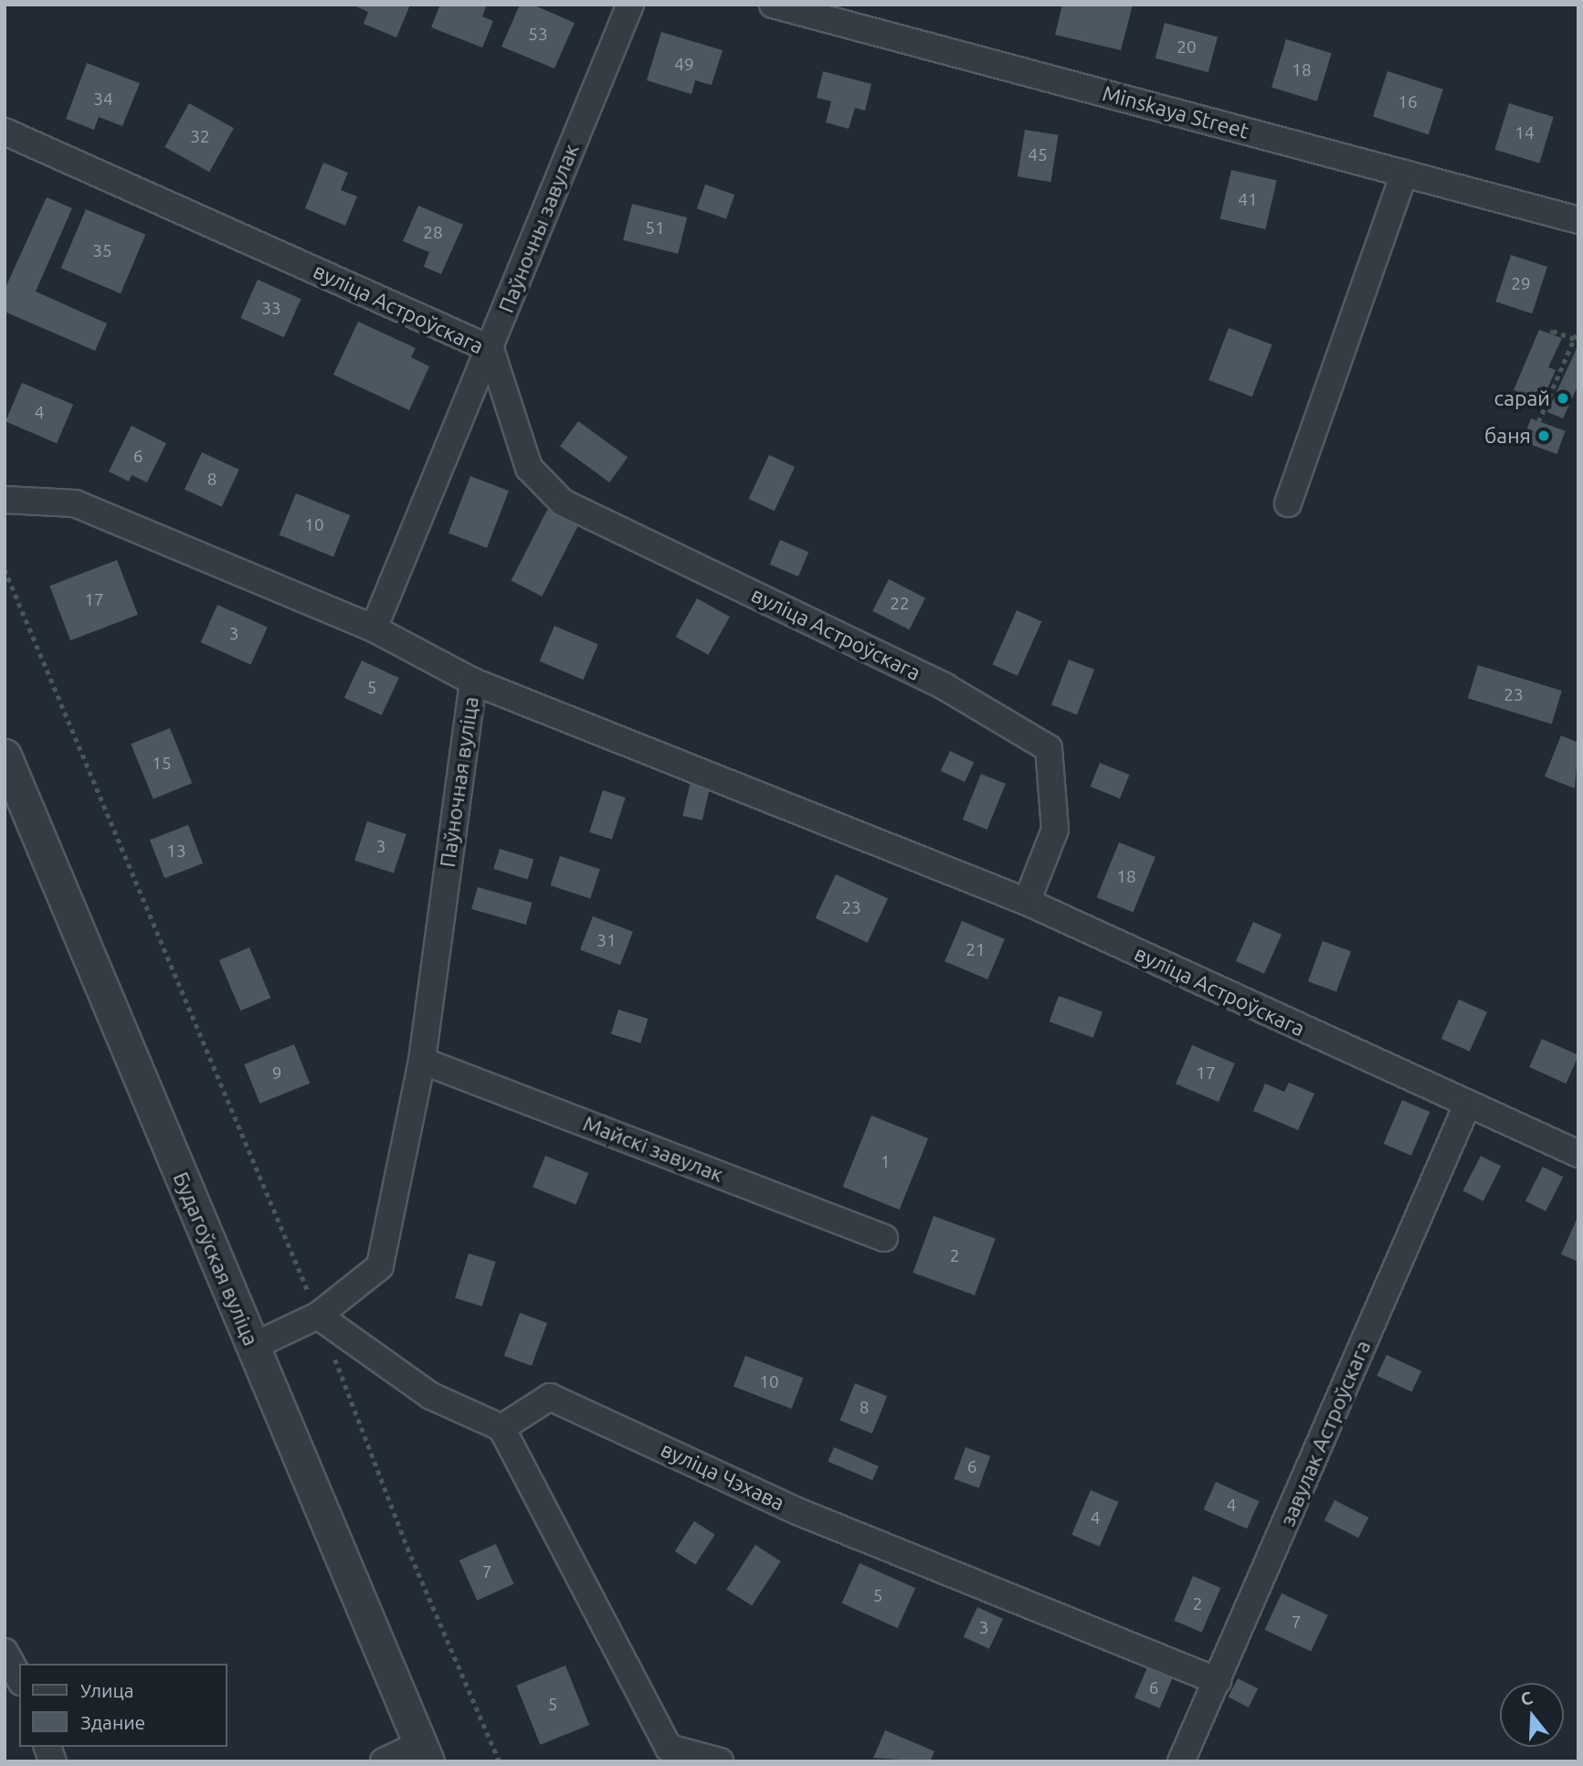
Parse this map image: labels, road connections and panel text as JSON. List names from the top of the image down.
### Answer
{
  "streets": {
    "street": [
      "Minskaya Street",
      "Паўночны завулак",
      "вуліца Астроўскага",
      "Паўночная вуліца",
      "Майскі завулак",
      "Будагоўская вуліца",
      "завулак Астроўскага",
      "вуліца Чэхава"
    ]
  },
  "crossings": [
    ["Паўночны завулак", "вуліца Астроўскага"],
    ["Паўночны завулак", "Паўночная вуліца"],
    ["вуліца Астроўскага", "завулак Астроўскага"],
    ["Паўночная вуліца", "Майскі завулак"],
    ["завулак Астроўскага", "вуліца Чэхава"]
  ],
  "places": ["сарай", "баня"],
  "house_numbers": [
    "53",
    "20",
    "49",
    "18",
    "34",
    "16",
    "14",
    "32",
    "45",
    "41",
    "51",
    "28",
    "35",
    "29",
    "33",
    "4",
    "6",
    "8",
    "10",
    "17",
    "22",
    "3",
    "5",
    "23",
    "15",
    "3",
    "13",
    "18",
    "23",
    "31",
    "21",
    "9",
    "17",
    "1",
    "2",
    "10",
    "8",
    "6",
    "4",
    "4",
    "7",
    "5",
    "2",
    "7",
    "3",
    "6",
    "5"
  ],
  "legend": ["Улица", "Здание"],
  "north": "top"
}
